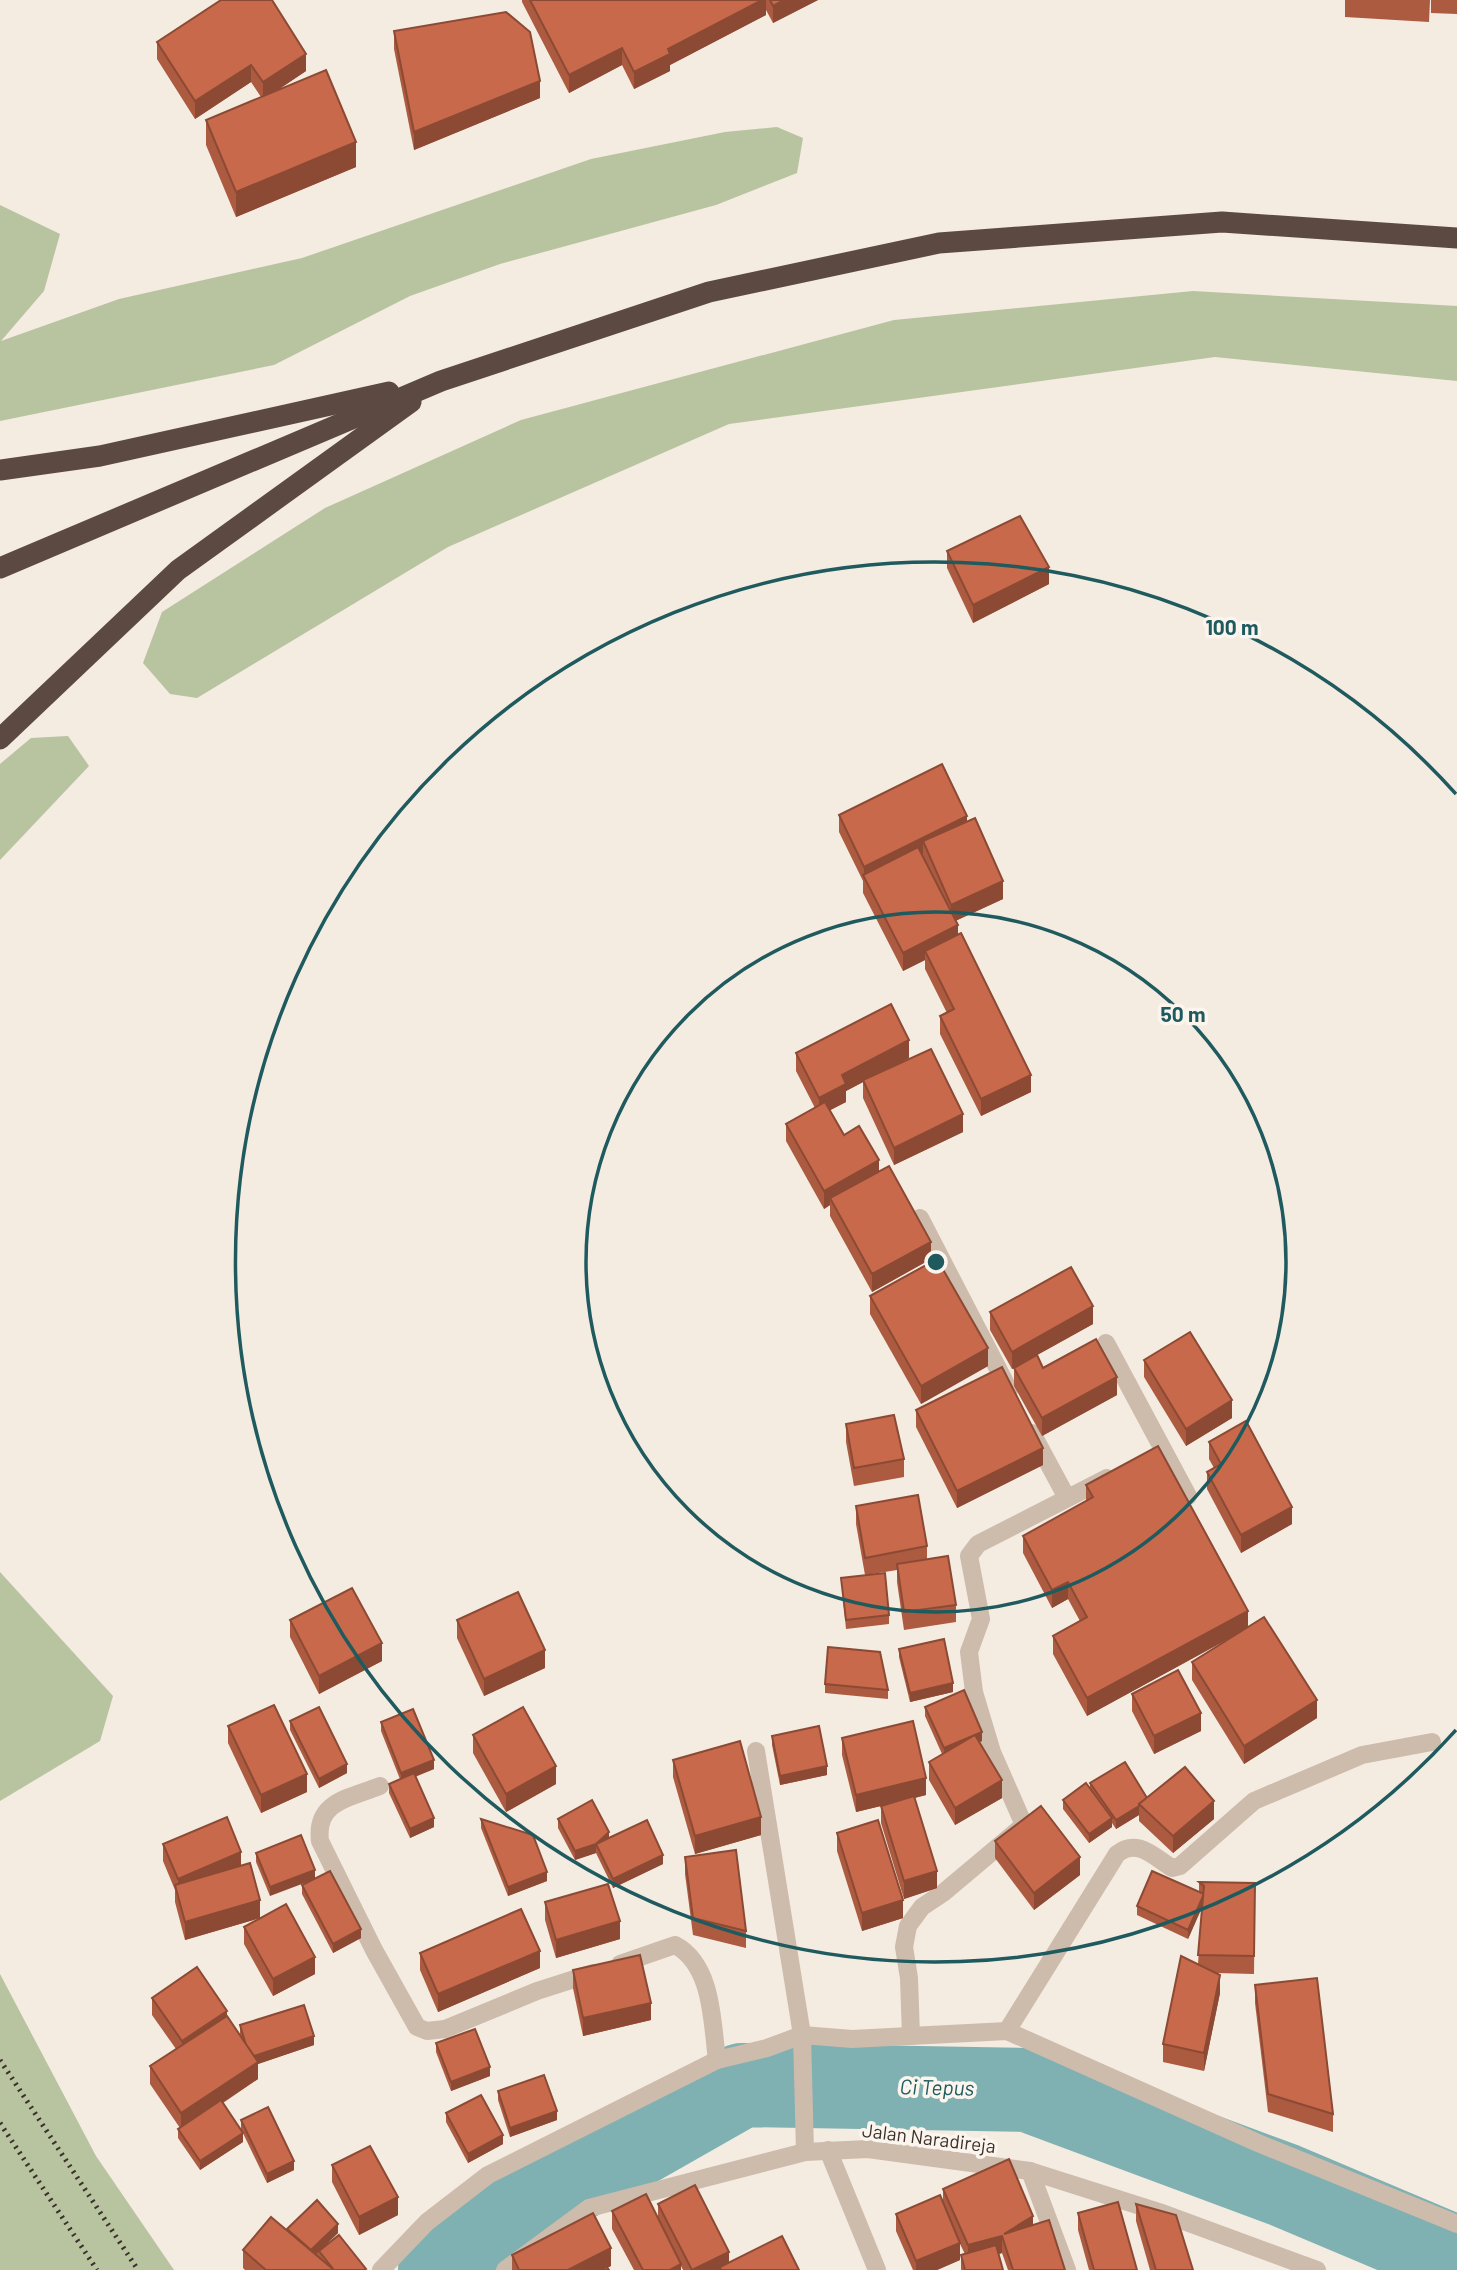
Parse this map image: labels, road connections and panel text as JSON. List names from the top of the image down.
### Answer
{
  "streets": {
    "street": ["Jalan Naradireja"]
  },
  "water": ["Ci Tepus"],
  "rings": ["100 m", "50 m"]
}
